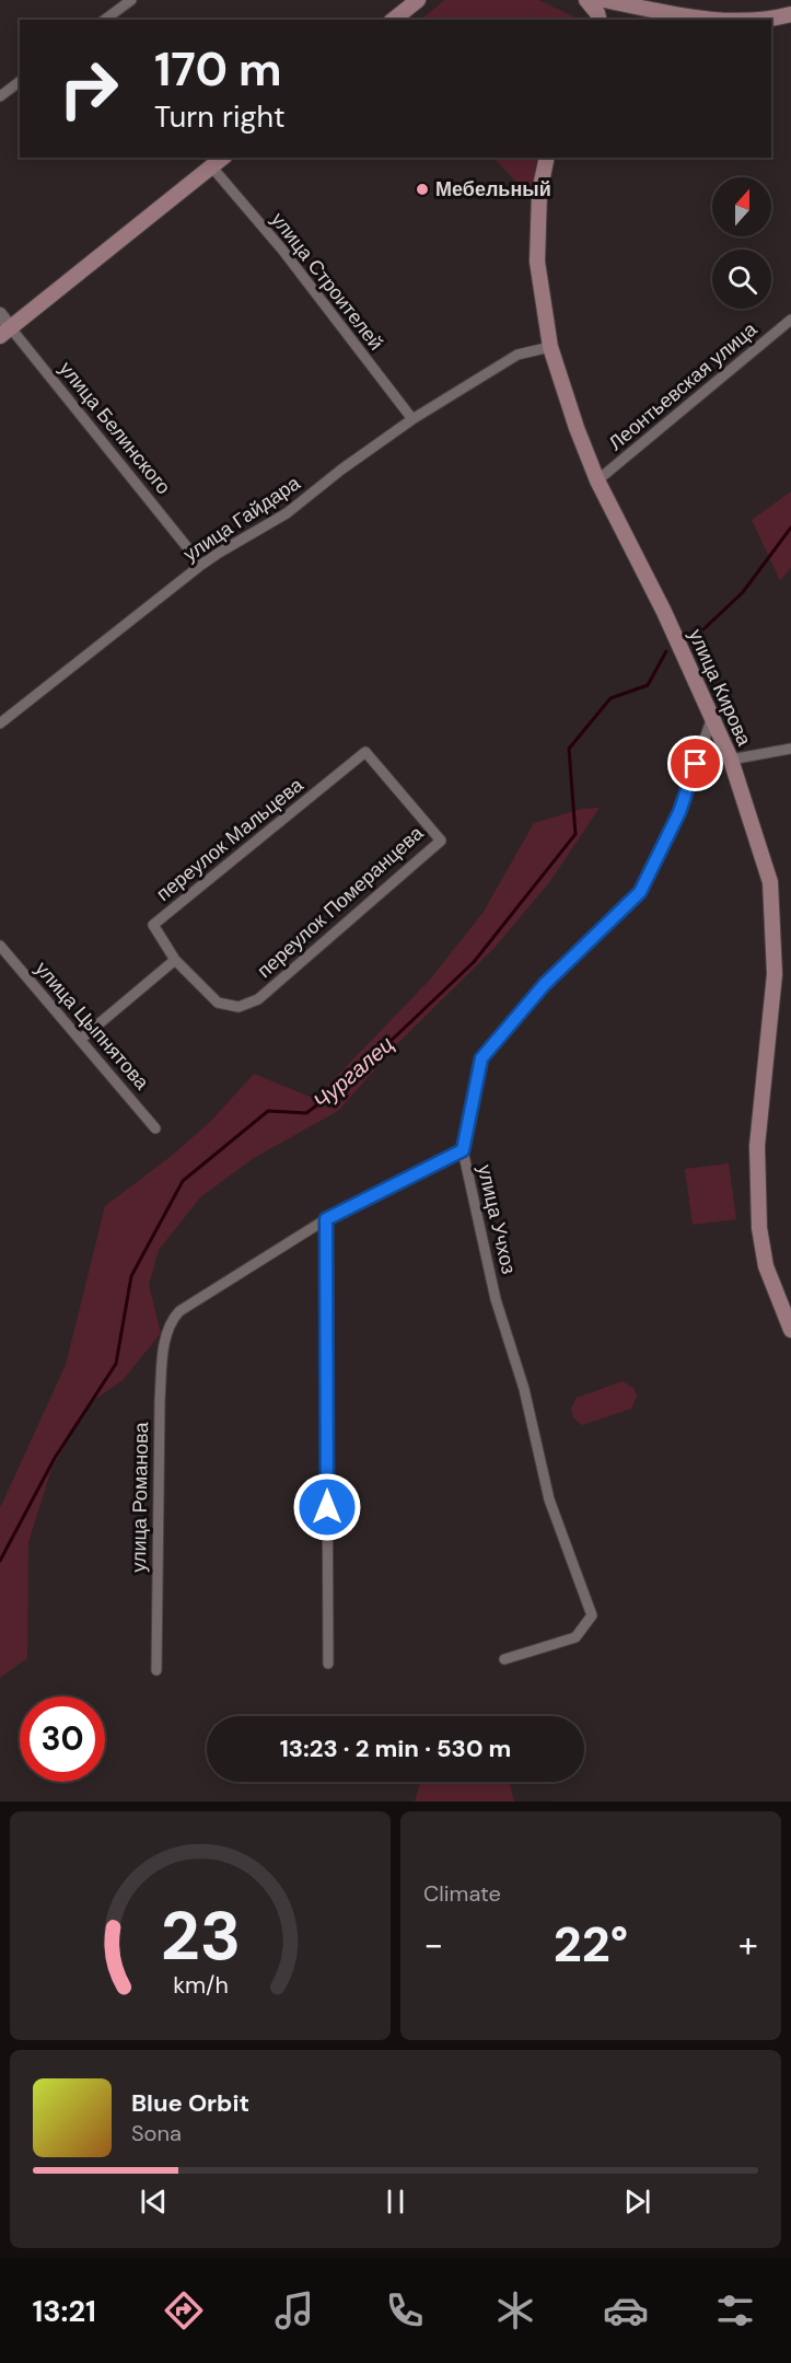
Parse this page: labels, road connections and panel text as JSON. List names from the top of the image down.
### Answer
{
  "streets": {
    "main road": ["улица Кирова"],
    "street": [
      "улица Строителей",
      "Леонтьевская улица",
      "улица Белинского",
      "улица Гайдара",
      "переулок Мальцева",
      "переулок Померанцева",
      "улица Цыпнятова",
      "улица Учхоз",
      "улица Романова"
    ]
  },
  "crossings": [
    ["улица Строителей", "улица Гайдара"],
    ["Леонтьевская улица", "улица Кирова"],
    ["улица Белинского", "улица Гайдара"],
    ["улица Гайдара", "улица Кирова"],
    ["улица Кирова", "улица Учхоз"],
    ["переулок Мальцева", "переулок Померанцева"]
  ],
  "water": ["Чургалец"],
  "places": ["Мебельный"],
  "north": "top",
  "page": {
    "turn": ["170 m", "Turn right"],
    "limit": "30",
    "trip": "13:23 · 2 min · 530 m",
    "tile": "Climate",
    "heat": ["−", "22°", "+"],
    "song": ["Blue Orbit", "Sona"],
    "tabs": "13:21",
    "gauge": ["23", "km/h"]
  }
}
